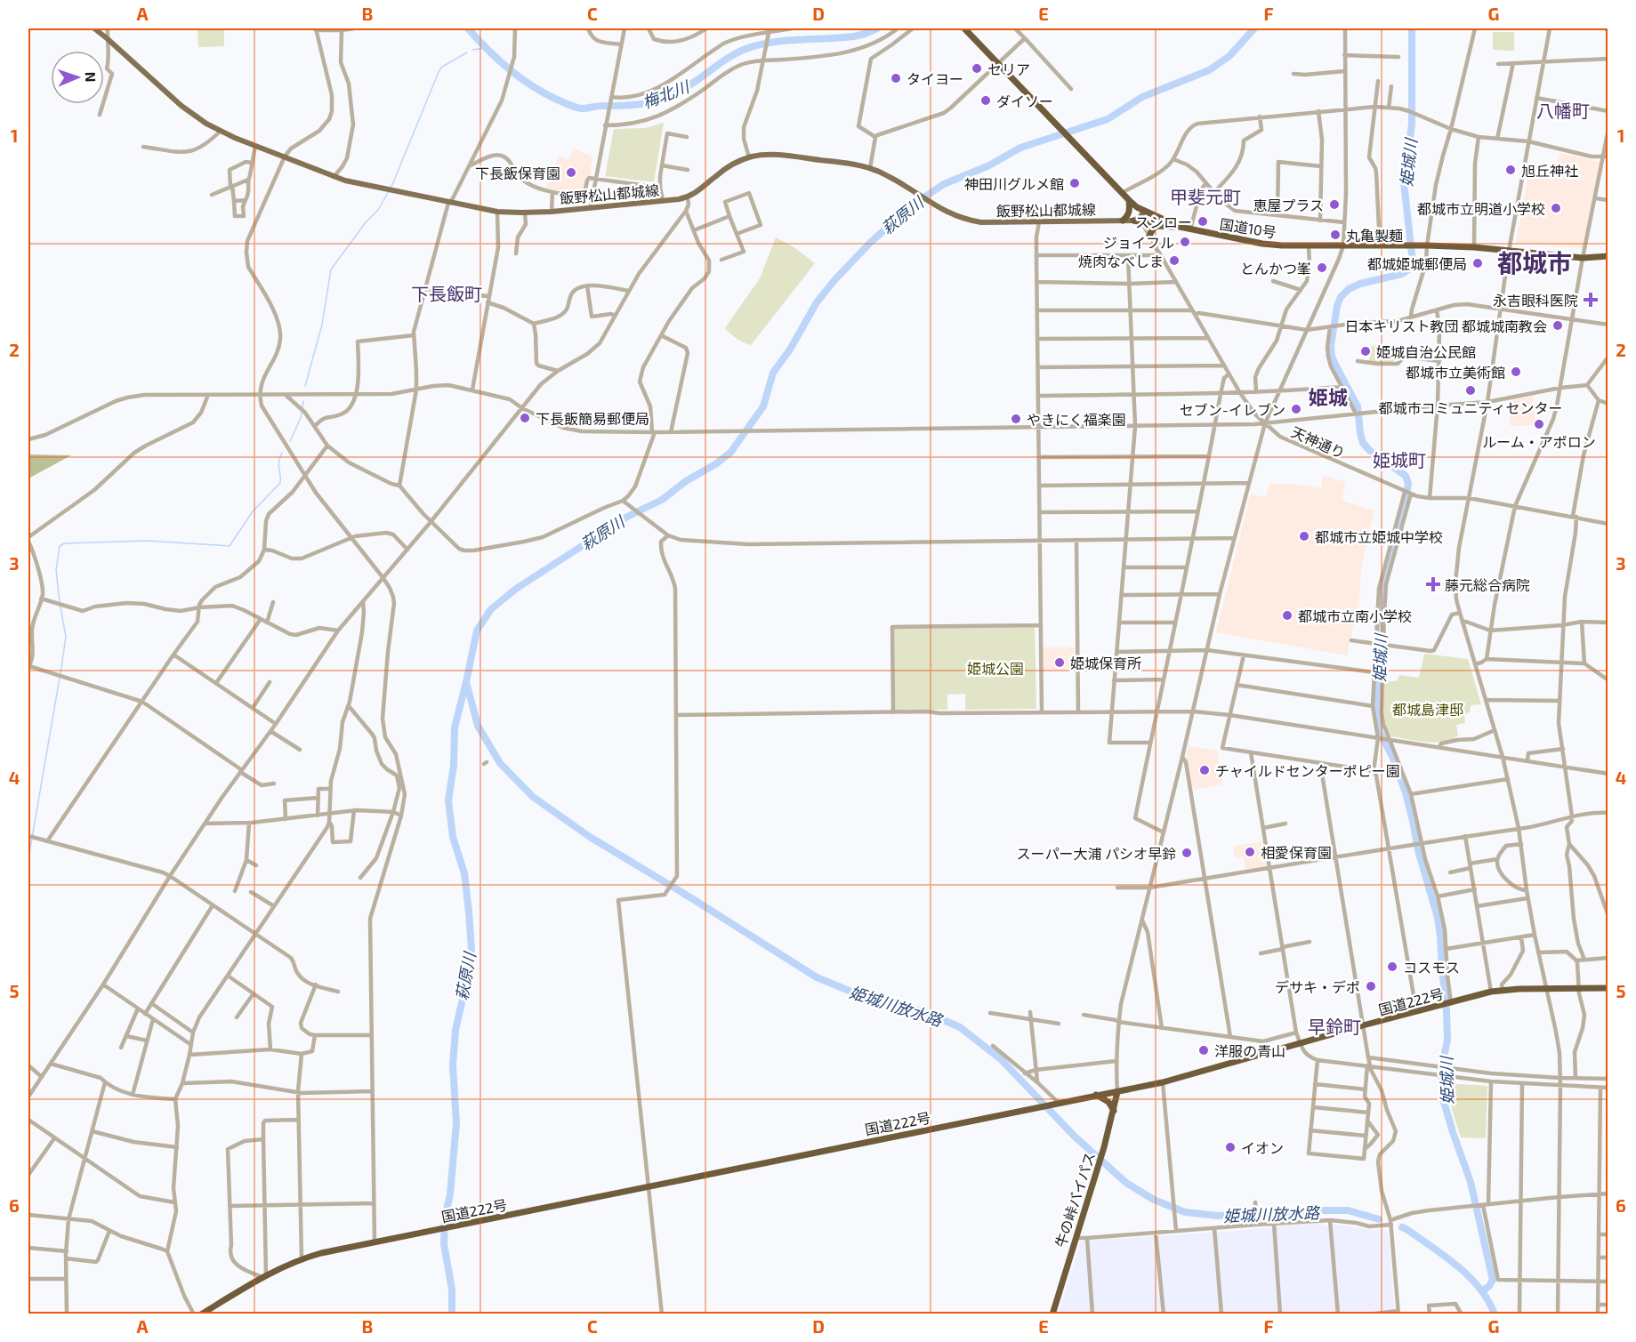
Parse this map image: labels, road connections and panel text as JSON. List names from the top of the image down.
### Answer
{
  "streets": {
    "highway": ["国道10号", "国道222号", "牛の峠バイパス"],
    "main road": ["飯野松山都城線"],
    "street": ["天神通り"]
  },
  "crossings": [
    ["国道222号", "牛の峠バイパス"]
  ],
  "districts": [
    "八幡町",
    "甲斐元町",
    "都城市",
    "下長飯町",
    "姫城",
    "姫城町",
    "早鈴町"
  ],
  "water": [
    "梅北川",
    "姫城川",
    "萩原川",
    "姫城川放水路"
  ],
  "parks": ["姫城公園", "都城島津邸"],
  "places": {
    "other": [
      "セリア",
      "タイヨー",
      "ダイソー",
      "旭丘神社",
      "下長飯保育園",
      "神田川グルメ館",
      "恵屋プラス",
      "都城市立明道小学校",
      "スシロー",
      "丸亀製麺",
      "ジョイフル",
      "焼肉なべしま",
      "都城姫城郵便局",
      "とんかつ峯",
      "日本キリスト教団 都城城南教会",
      "姫城自治公民館",
      "都城市立美術館",
      "都城市コミュニティセンター",
      "セブン-イレブン",
      "下長飯簡易郵便局",
      "やきにく福楽園",
      "ルーム・アポロン",
      "都城市立姫城中学校",
      "都城市立南小学校",
      "姫城保育所",
      "チャイルドセンターポピー園",
      "相愛保育園",
      "スーパー大浦 パシオ早鈴",
      "コスモス",
      "デサキ・デポ",
      "洋服の青山",
      "イオン"
    ],
    "health": ["永吉眼科医院", "藤元総合病院"]
  },
  "north": "right",
  "grid": {
    "columns": [
      "A",
      "B",
      "C",
      "D",
      "E",
      "F",
      "G"
    ],
    "rows": [
      "1",
      "2",
      "3",
      "4",
      "5",
      "6"
    ]
  }
}
